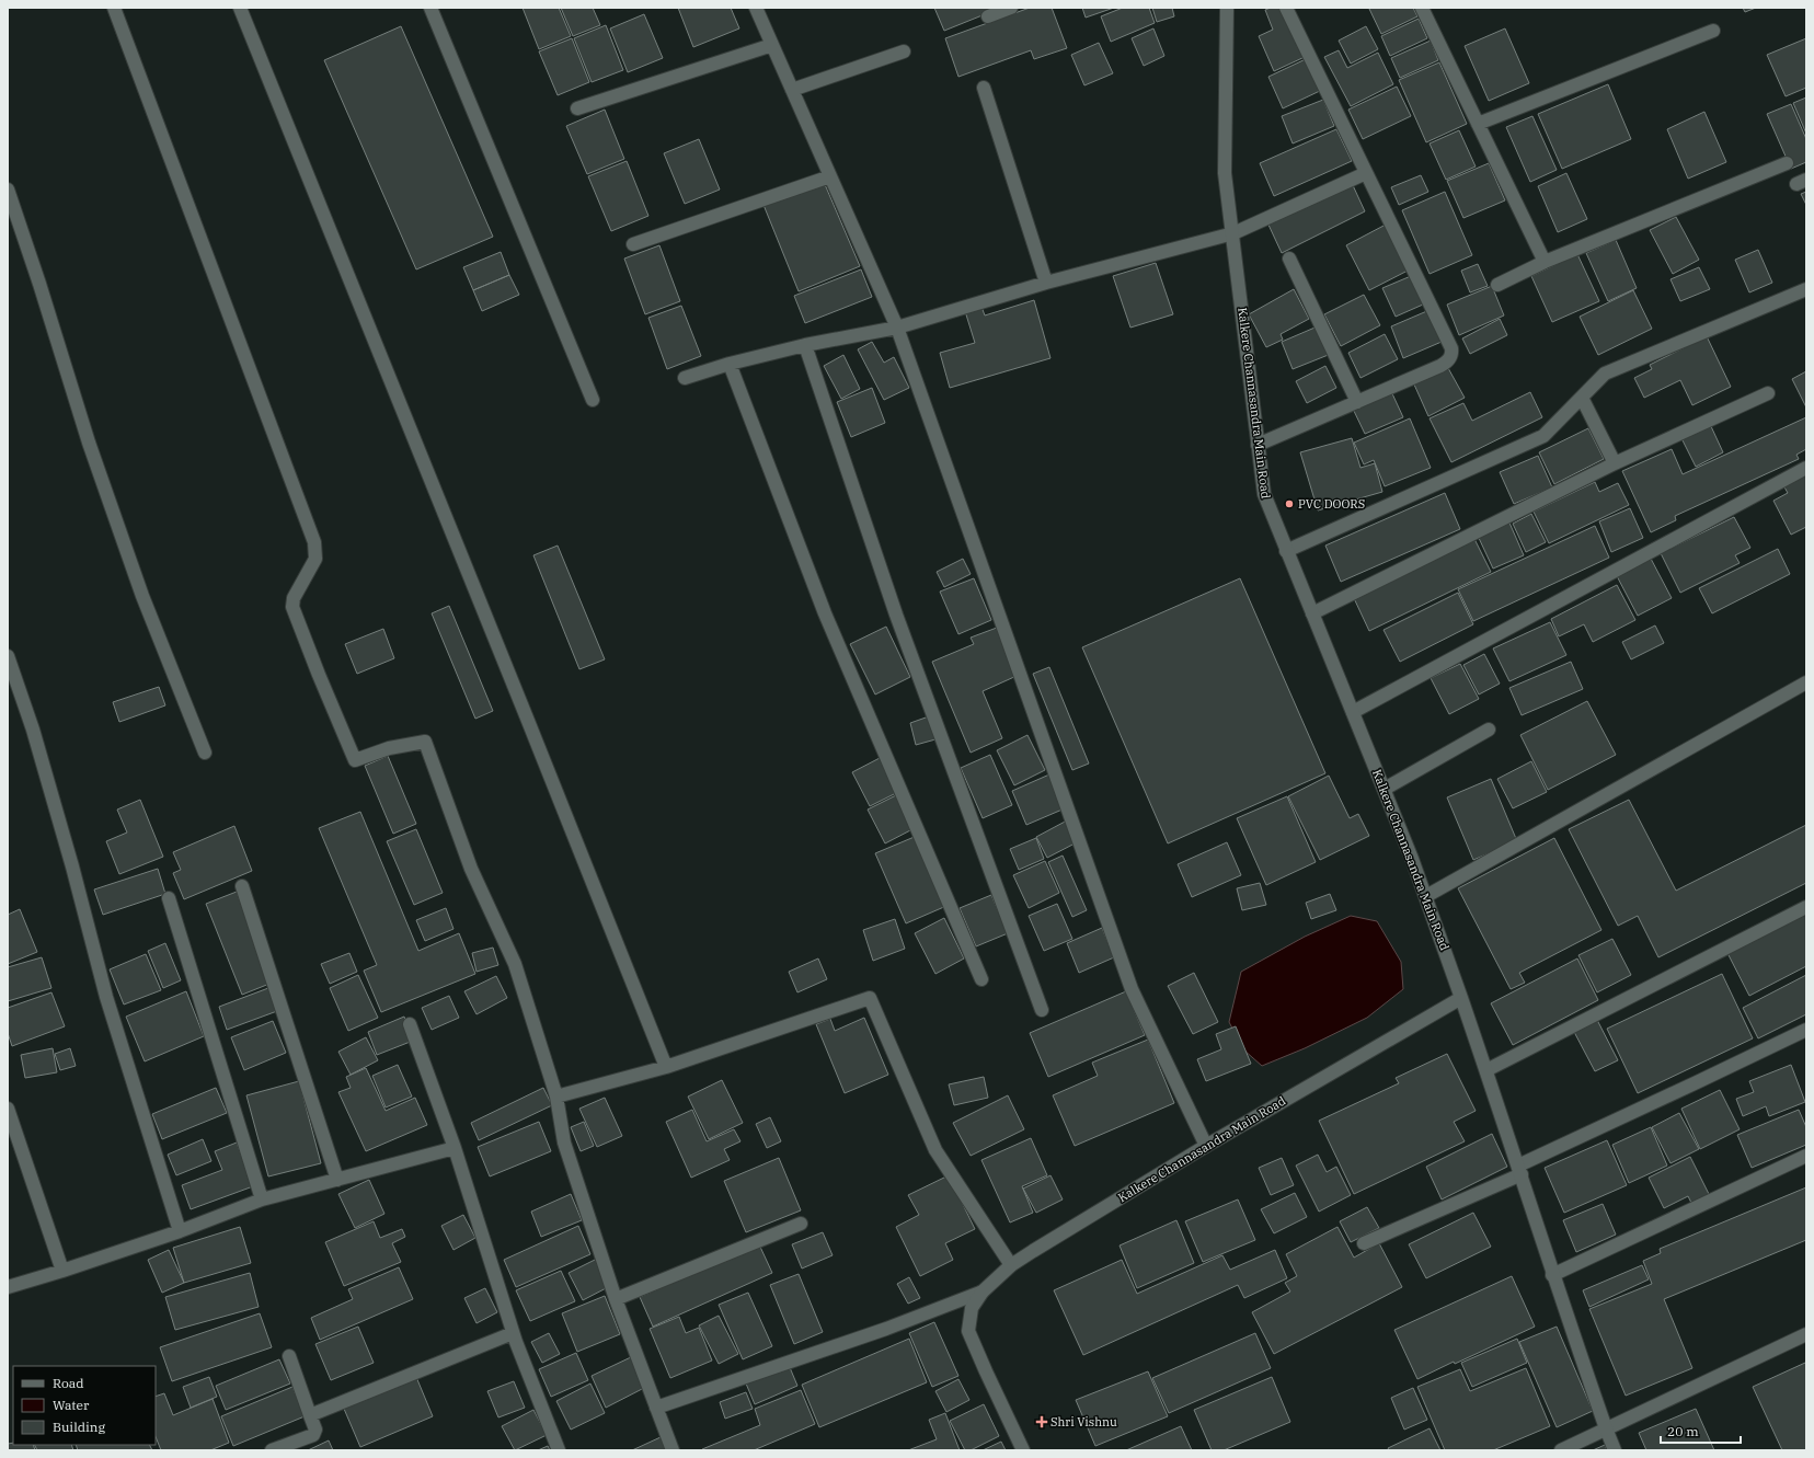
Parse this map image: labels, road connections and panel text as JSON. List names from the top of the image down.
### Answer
{
  "streets": {
    "street": ["Kalkere Channasandra Main Road"]
  },
  "places": {
    "other": ["PVC DOORS"],
    "health": ["Shri Vishnu"]
  },
  "legend": ["Road", "Water", "Building"],
  "scale_bar": "20 m"
}
